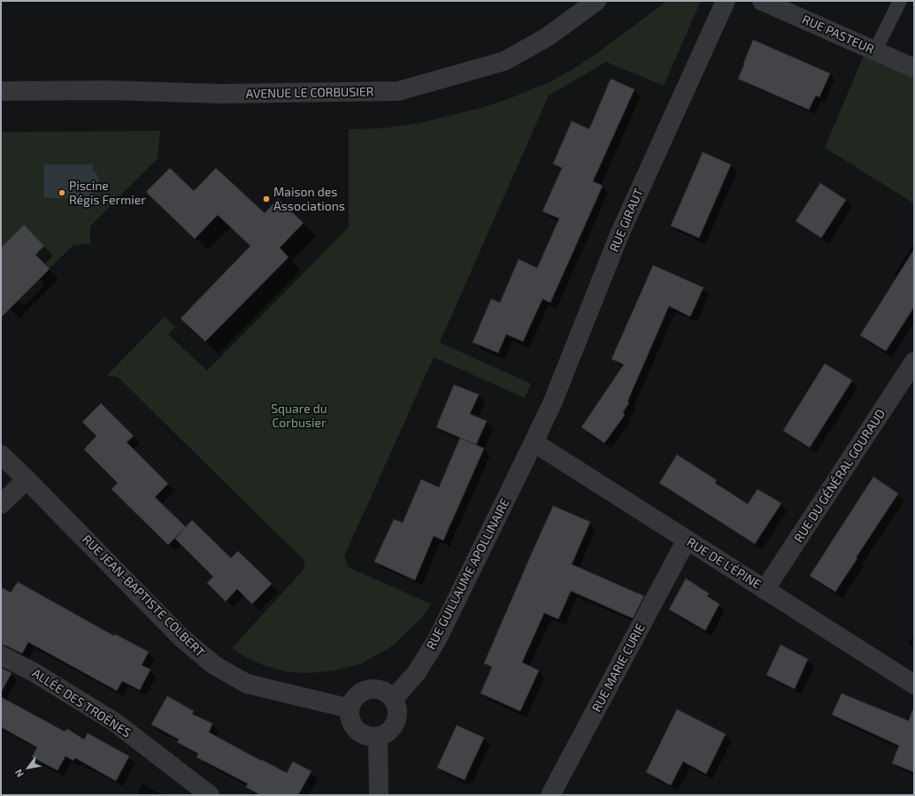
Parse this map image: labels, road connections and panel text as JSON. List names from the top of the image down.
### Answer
{
  "streets": {
    "street": [
      "RUE PASTEUR",
      "AVENUE LE CORBUSIER",
      "RUE GIRAUT",
      "RUE DU GÉNÉRAL GOURAUD",
      "RUE DE L'ÉPINE",
      "RUE GUILLAUME APOLLINAIRE",
      "RUE JEAN-BAPTISTE COLBERT",
      "RUE MARIE CURIE",
      "ALLÉE DES TROËNES"
    ]
  },
  "crossings": [
    ["RUE GIRAUT", "RUE DE L'ÉPINE"],
    ["RUE GIRAUT", "RUE GUILLAUME APOLLINAIRE"],
    ["RUE DU GÉNÉRAL GOURAUD", "RUE DE L'ÉPINE"],
    ["RUE DE L'ÉPINE", "RUE GUILLAUME APOLLINAIRE"],
    ["RUE DE L'ÉPINE", "RUE MARIE CURIE"],
    ["RUE GUILLAUME APOLLINAIRE", "RUE JEAN-BAPTISTE COLBERT"]
  ],
  "parks": ["Square du Corbusier"],
  "places": ["Piscine Régis Fermier", "Maison des Associations"],
  "north": "bottom left"
}
